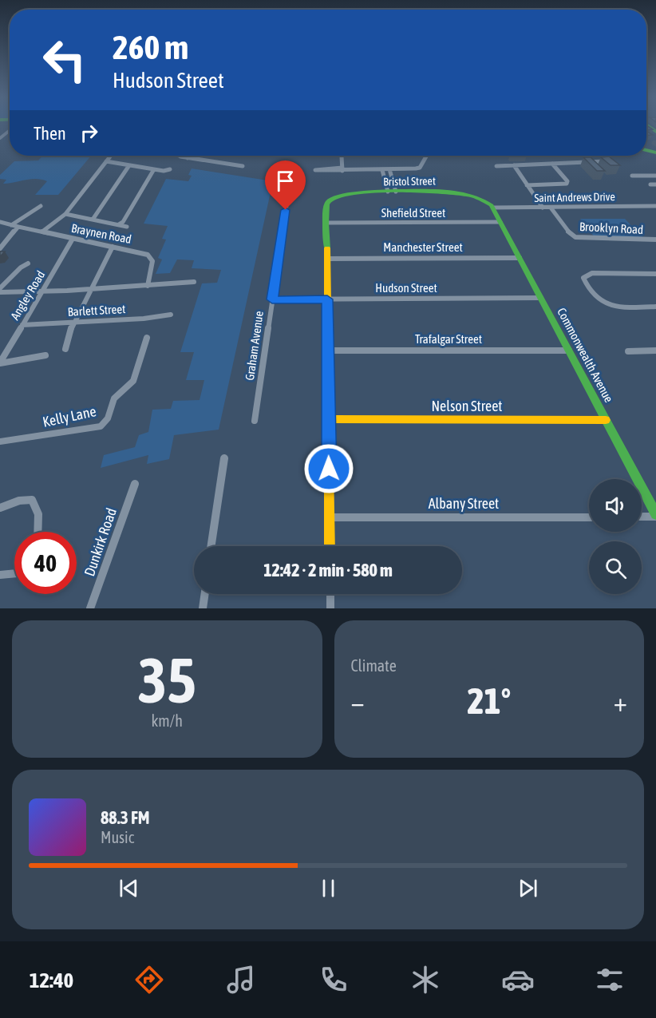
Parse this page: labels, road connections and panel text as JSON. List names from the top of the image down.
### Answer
{
  "streets": {
    "street": [
      "Bristol Street",
      "Saint Andrews Drive",
      "Shefield Street",
      "Brooklyn Road",
      "Braynen Road",
      "Manchester Street",
      "Hudson Street",
      "Angley Road",
      "Barlett Street",
      "Trafalgar Street",
      "Graham Avenue",
      "Commonwealth Avenue",
      "Nelson Street",
      "Kelly Lane",
      "Albany Street",
      "Dunkirk Road"
    ]
  },
  "crossings": [
    ["Bristol Street", "Saint Andrews Drive"],
    ["Bristol Street", "Shefield Street"],
    ["Bristol Street", "Commonwealth Avenue"],
    ["Saint Andrews Drive", "Brooklyn Road"],
    ["Saint Andrews Drive", "Commonwealth Avenue"],
    ["Shefield Street", "Commonwealth Avenue"],
    ["Braynen Road", "Angley Road"],
    ["Manchester Street", "Commonwealth Avenue"],
    ["Hudson Street", "Graham Avenue"],
    ["Hudson Street", "Commonwealth Avenue"],
    ["Angley Road", "Barlett Street"],
    ["Trafalgar Street", "Commonwealth Avenue"],
    ["Commonwealth Avenue", "Nelson Street"]
  ],
  "page": {
    "turn": ["260 m", "Hudson Street"],
    "then": "Then",
    "limit": "40",
    "trip": "12:42 · 2 min · 580 m",
    "tile": [
      ["35", "km/h"],
      "Climate"
    ],
    "heat": ["−", "21°", "+"],
    "song": ["88.3 FM", "Music"],
    "tabs": "12:40"
  }
}
